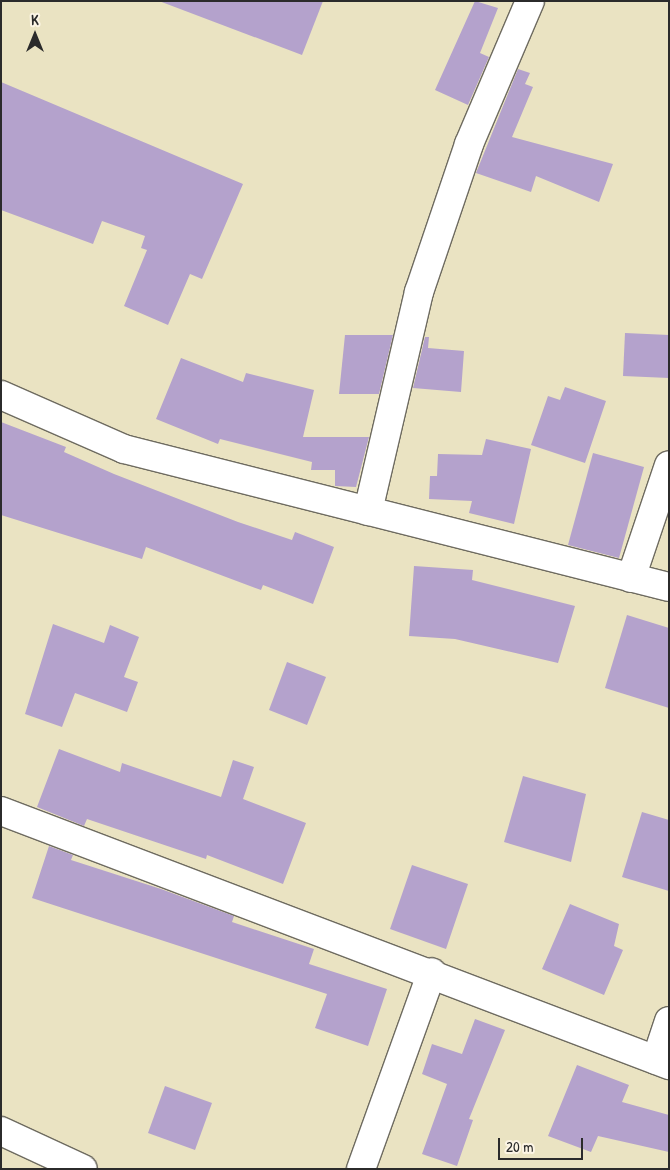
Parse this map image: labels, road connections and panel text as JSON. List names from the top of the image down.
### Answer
{
  "scale_bar": "20 m",
  "north": "top"
}
